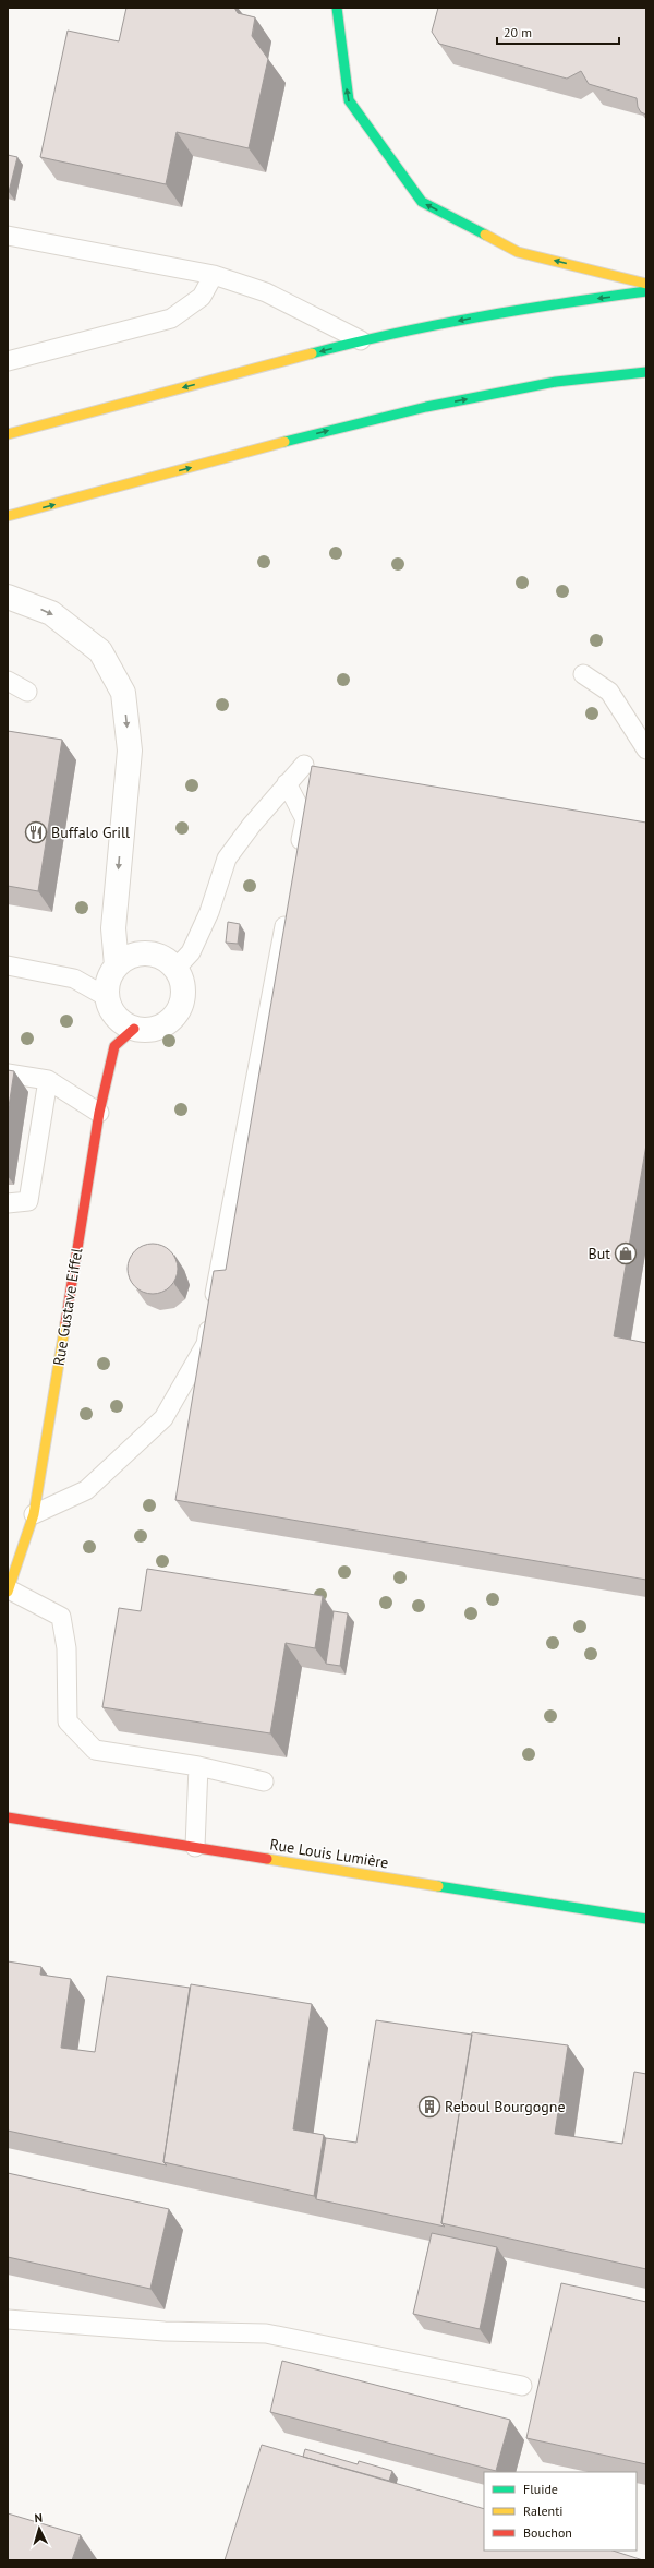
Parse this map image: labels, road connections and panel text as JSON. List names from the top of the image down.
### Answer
{
  "streets": {
    "street": ["Rue Gustave Eiffel", "Rue Louis Lumière"]
  },
  "places": {
    "restaurant": ["Buffalo Grill"],
    "shop": ["But"],
    "building": ["Reboul Bourgogne"]
  },
  "legend": ["Fluide", "Ralenti", "Bouchon"],
  "scale_bar": "20 m",
  "north": "top"
}
